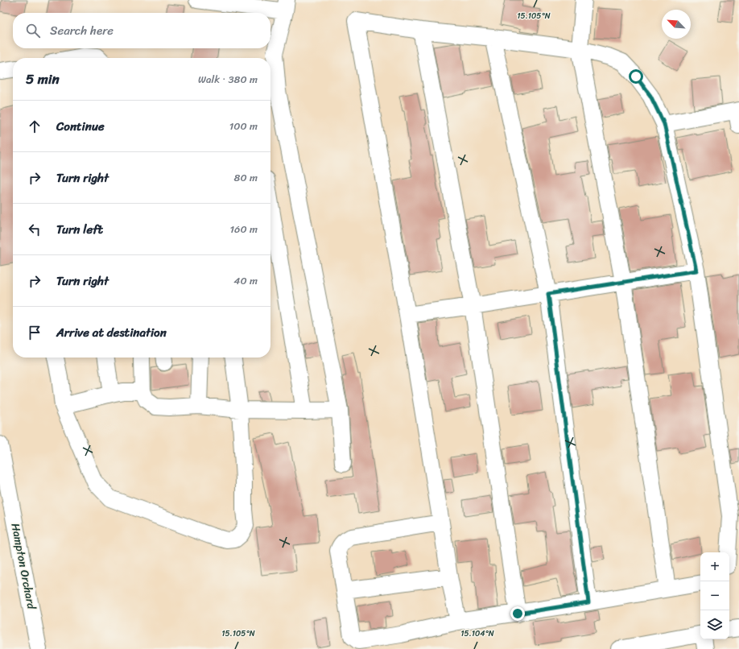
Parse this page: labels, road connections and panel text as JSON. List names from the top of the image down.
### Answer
{
  "streets": {
    "street": ["Hampton Orchard"]
  },
  "north": "top left",
  "page": {
    "search": "Search here",
    "heading": ["5 min", "Walk · 380 m"],
    "list": [
      ["Continue", "100 m"],
      ["Turn right", "80 m"],
      ["Turn left", "160 m"],
      ["Turn right", "40 m"],
      "Arrive at destination"
    ],
    "map_buttons": ["+", "−"]
  },
  "coordinates": ["15.105°N", "15.104°N"]
}
